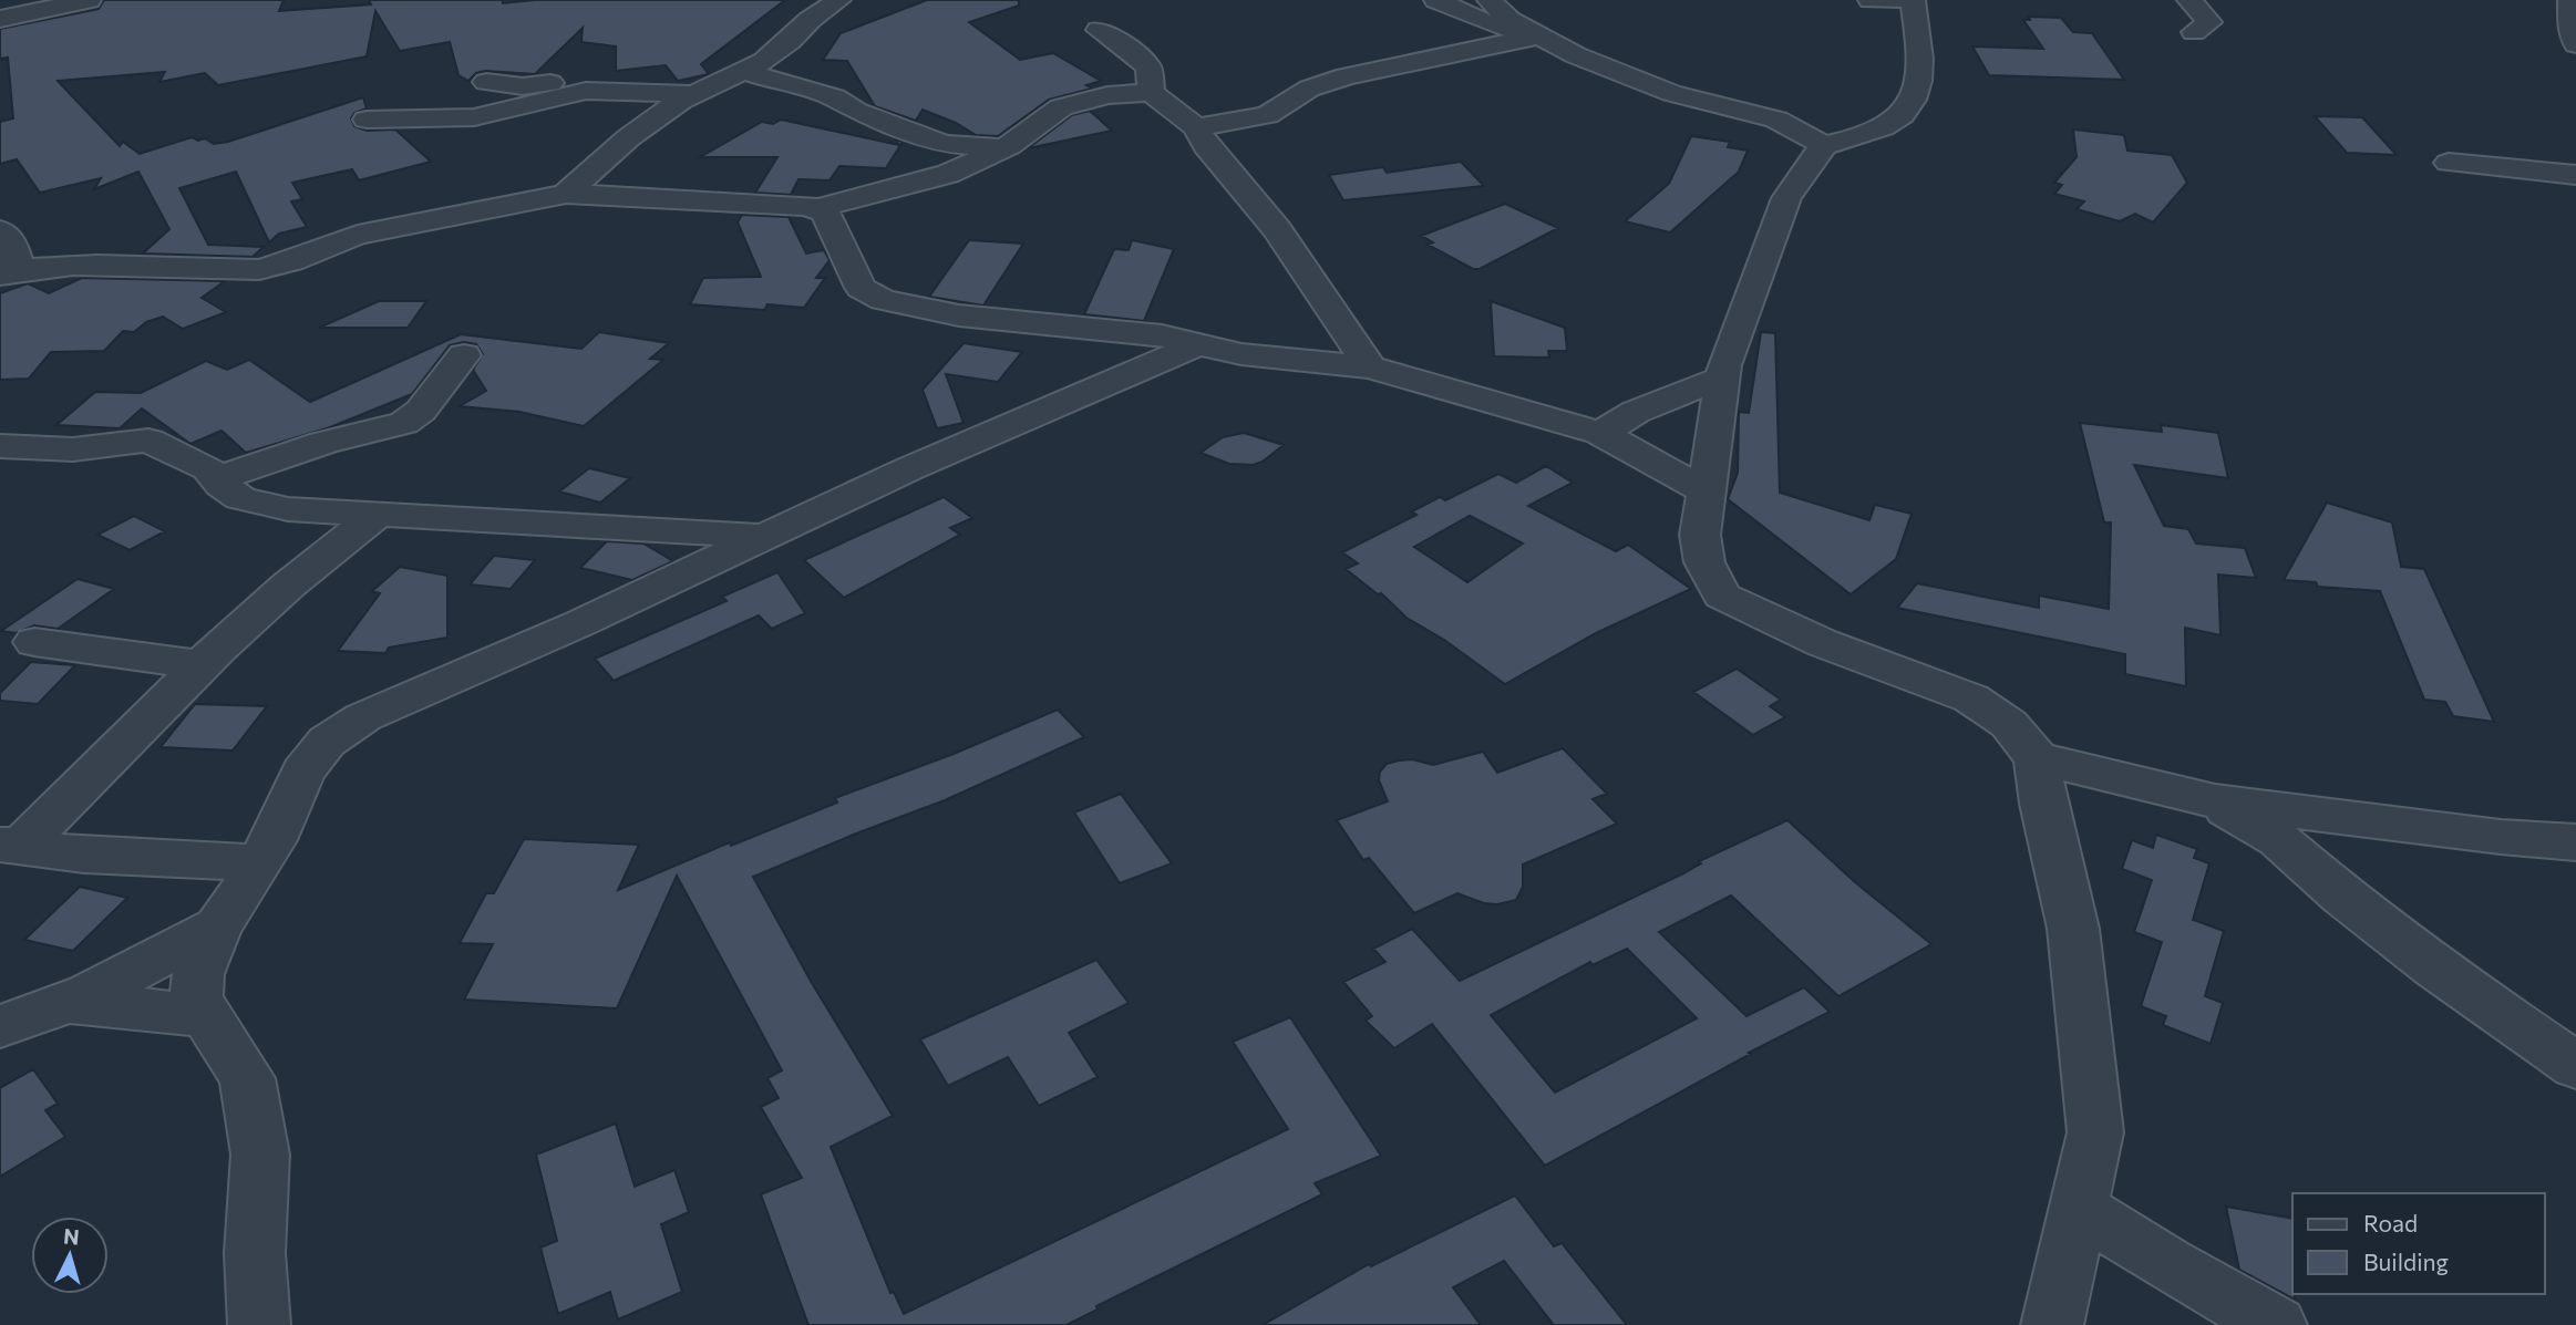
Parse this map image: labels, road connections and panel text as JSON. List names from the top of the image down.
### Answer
{
  "legend": ["Road", "Building"],
  "north": "top"
}
